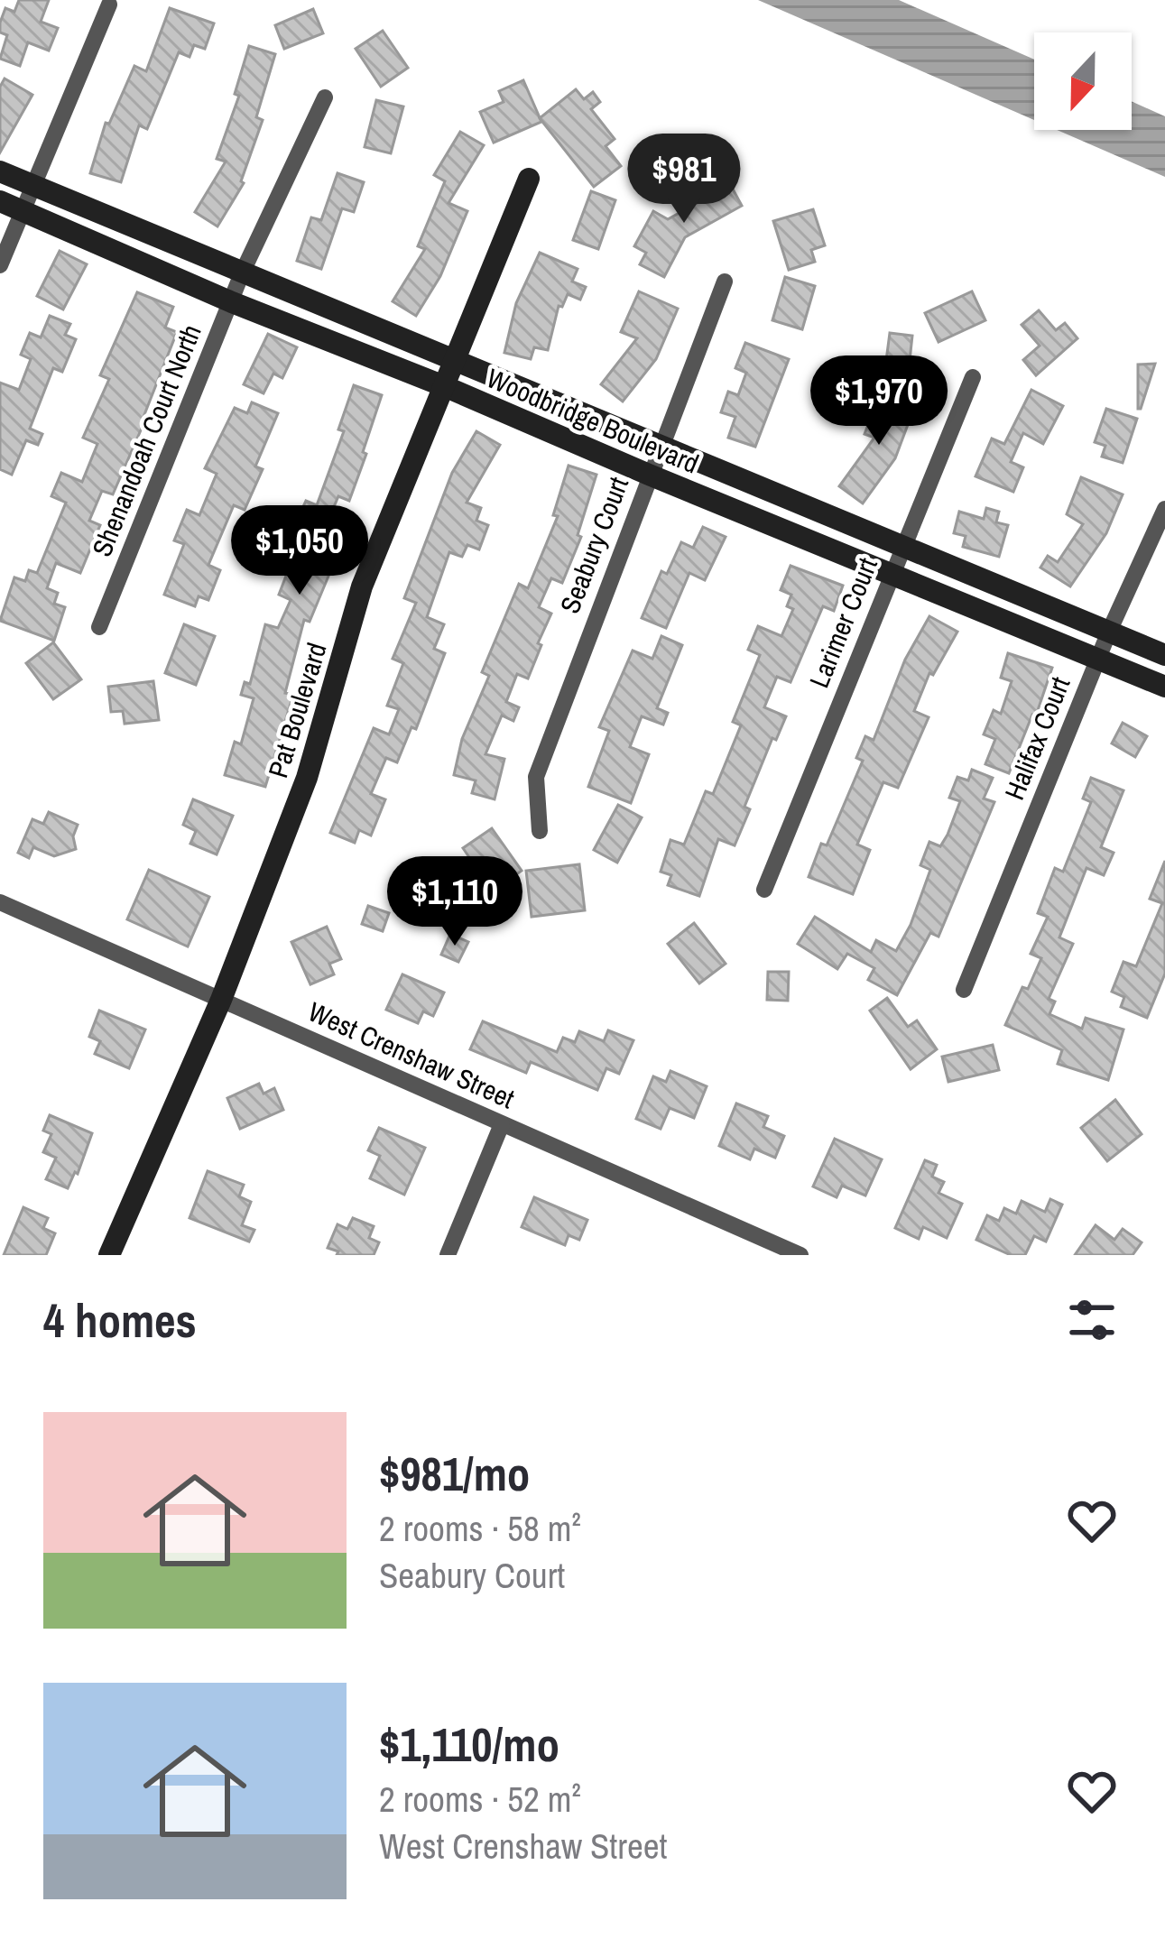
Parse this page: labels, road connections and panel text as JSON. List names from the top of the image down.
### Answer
{
  "streets": {
    "street": [
      "Woodbridge Boulevard",
      "Shenandoah Court North",
      "Seabury Court",
      "Larimer Court",
      "Pat Boulevard",
      "Halifax Court",
      "West Crenshaw Street"
    ]
  },
  "crossings": [
    ["Woodbridge Boulevard", "Shenandoah Court North"],
    ["Woodbridge Boulevard", "Seabury Court"],
    ["Woodbridge Boulevard", "Larimer Court"],
    ["Woodbridge Boulevard", "Pat Boulevard"],
    ["Woodbridge Boulevard", "Halifax Court"],
    ["Pat Boulevard", "West Crenshaw Street"]
  ],
  "north": "bottom",
  "page": {
    "price": [
      "$981",
      "$1,970",
      "$1,050",
      "$1,110"
    ],
    "heading": "4 homes",
    "list": [
      {
        "name": "$981/mo",
        "note": "2 rooms · 58 m² · Seabury Court"
      },
      {
        "name": "$1,110/mo",
        "note": "2 rooms · 52 m² · West Crenshaw Street"
      }
    ]
  }
}
